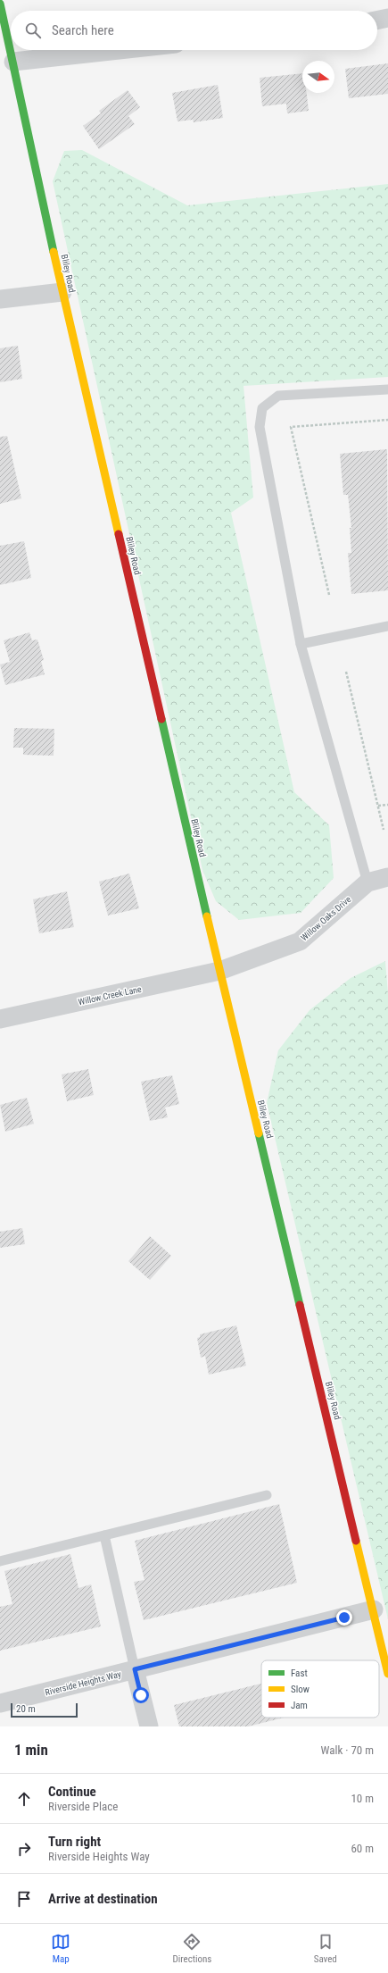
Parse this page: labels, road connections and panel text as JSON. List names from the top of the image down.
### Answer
{
  "streets": {
    "street": [
      "Bliley Road",
      "Willow Oaks Drive",
      "Willow Creek Lane",
      "Riverside Heights Way"
    ]
  },
  "crossings": [
    ["Bliley Road", "Willow Oaks Drive"],
    ["Bliley Road", "Willow Creek Lane"],
    ["Bliley Road", "Riverside Heights Way"],
    ["Willow Oaks Drive", "Willow Creek Lane"]
  ],
  "legend": ["Fast", "Slow", "Jam"],
  "scale_bar": "20 m",
  "north": "right",
  "page": {
    "search": "Search here",
    "scale": "20 m",
    "heading": ["1 min", "Walk · 70 m"],
    "list": [
      ["Continue", "Riverside Place", "10 m"],
      ["Turn right", "Riverside Heights Way", "60 m"],
      "Arrive at destination"
    ],
    "nav": ["Map", "Directions", "Saved"]
  }
}
